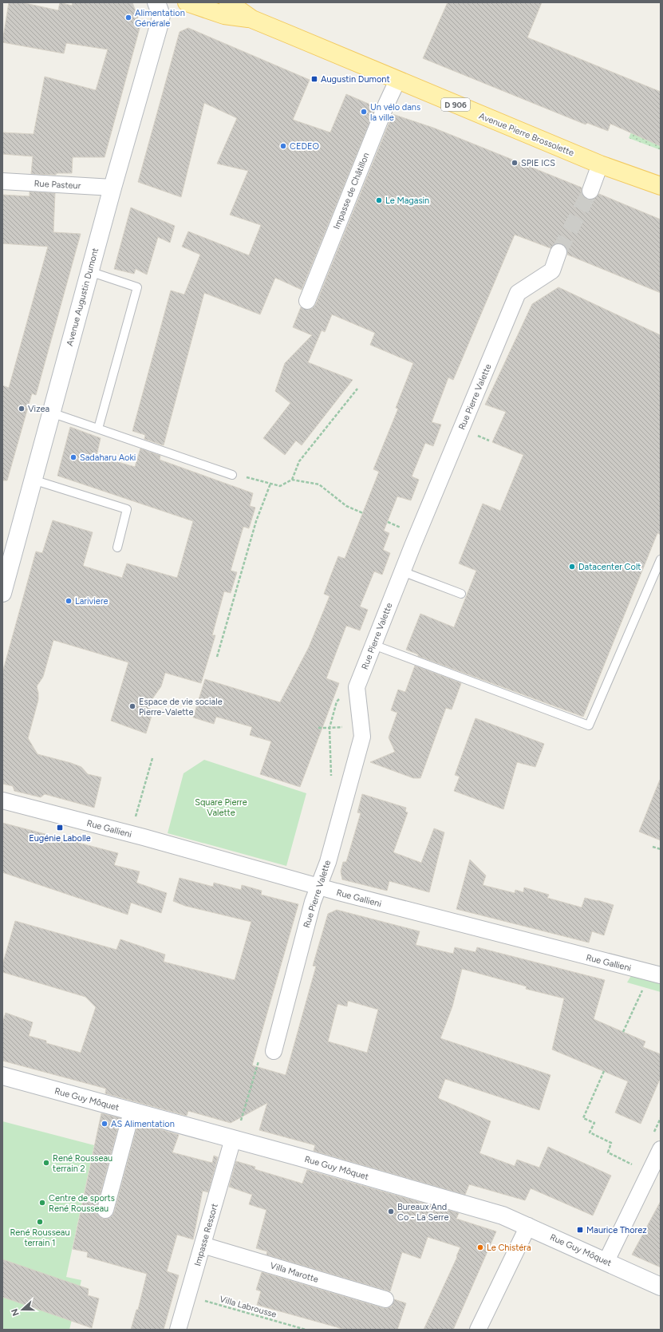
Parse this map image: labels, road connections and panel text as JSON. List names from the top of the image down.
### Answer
{
  "streets": {
    "main road": ["D 906", "Avenue Pierre Brossolette"],
    "street": [
      "Rue Pasteur",
      "Impasse de Châtillon",
      "Avenue Augustin Dumont",
      "Rue Pierre Valette",
      "Rue Gallieni",
      "Rue Guy Môquet",
      "Impasse Ressort",
      "Villa Marotte"
    ],
    "path": ["Villa Labrousse"]
  },
  "crossings": [
    ["Avenue Pierre Brossolette", "Impasse de Châtillon"],
    ["Rue Pasteur", "Avenue Augustin Dumont"],
    ["Rue Pierre Valette", "Rue Gallieni"],
    ["Rue Guy Môquet", "Impasse Ressort"],
    ["Impasse Ressort", "Villa Marotte"],
    ["Impasse Ressort", "Villa Labrousse"]
  ],
  "parks": ["Square Pierre Valette"],
  "places": {
    "other": [
      "Alimentation Générale",
      "Un vélo dans la ville",
      "CEDEO",
      "SPIE ICS",
      "Le Magasin",
      "Vizea",
      "Sadaharu Aoki",
      "Datacenter Colt",
      "Lariviere",
      "Espace de vie sociale Pierre-Valette",
      "AS Alimentation",
      "René Rousseau terrain 2",
      "Centre de sports René Rousseau",
      "Bureaux And Co - La Serre",
      "René Rousseau terrain 1",
      "Le Chistéra"
    ],
    "transit": ["Augustin Dumont", "Eugénie Labolle", "Maurice Thorez"]
  },
  "north": "left"
}
